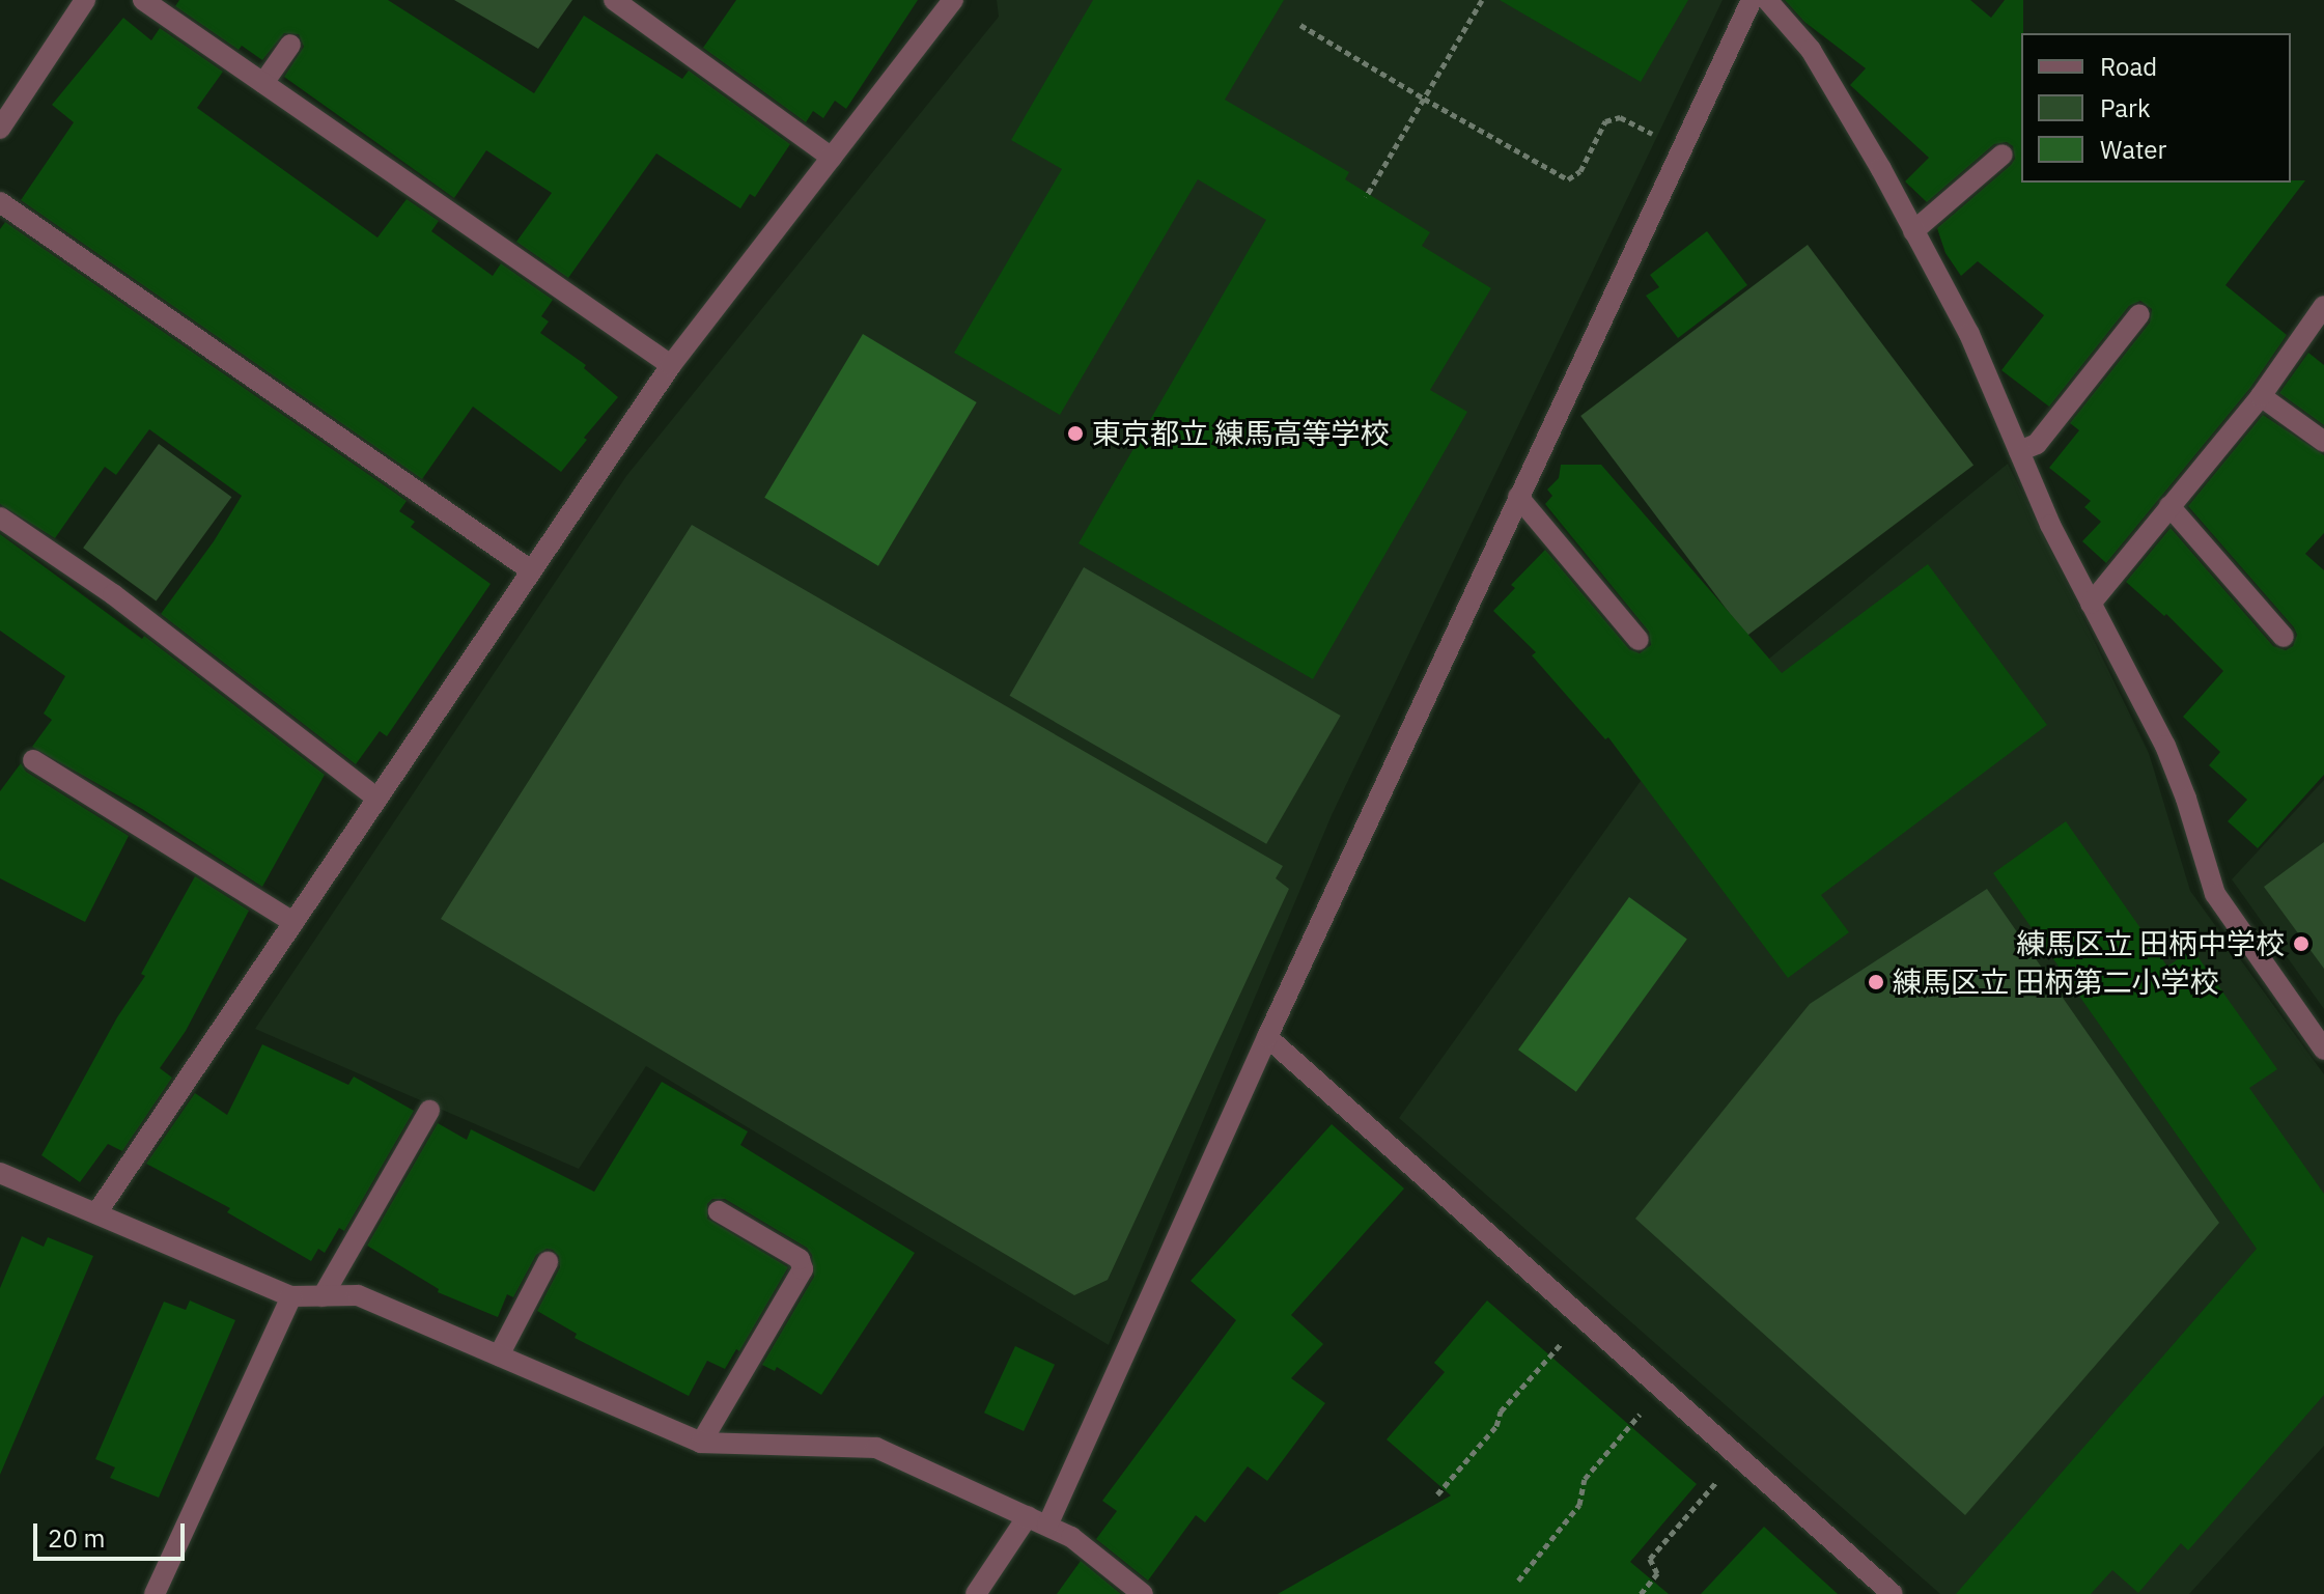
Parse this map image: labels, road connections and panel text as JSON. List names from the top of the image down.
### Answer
{
  "places": ["東京都立 練馬高等学校", "練馬区立 田柄中学校", "練馬区立 田柄第二小学校"],
  "legend": ["Road", "Park", "Water"],
  "scale_bar": "20 m"
}
